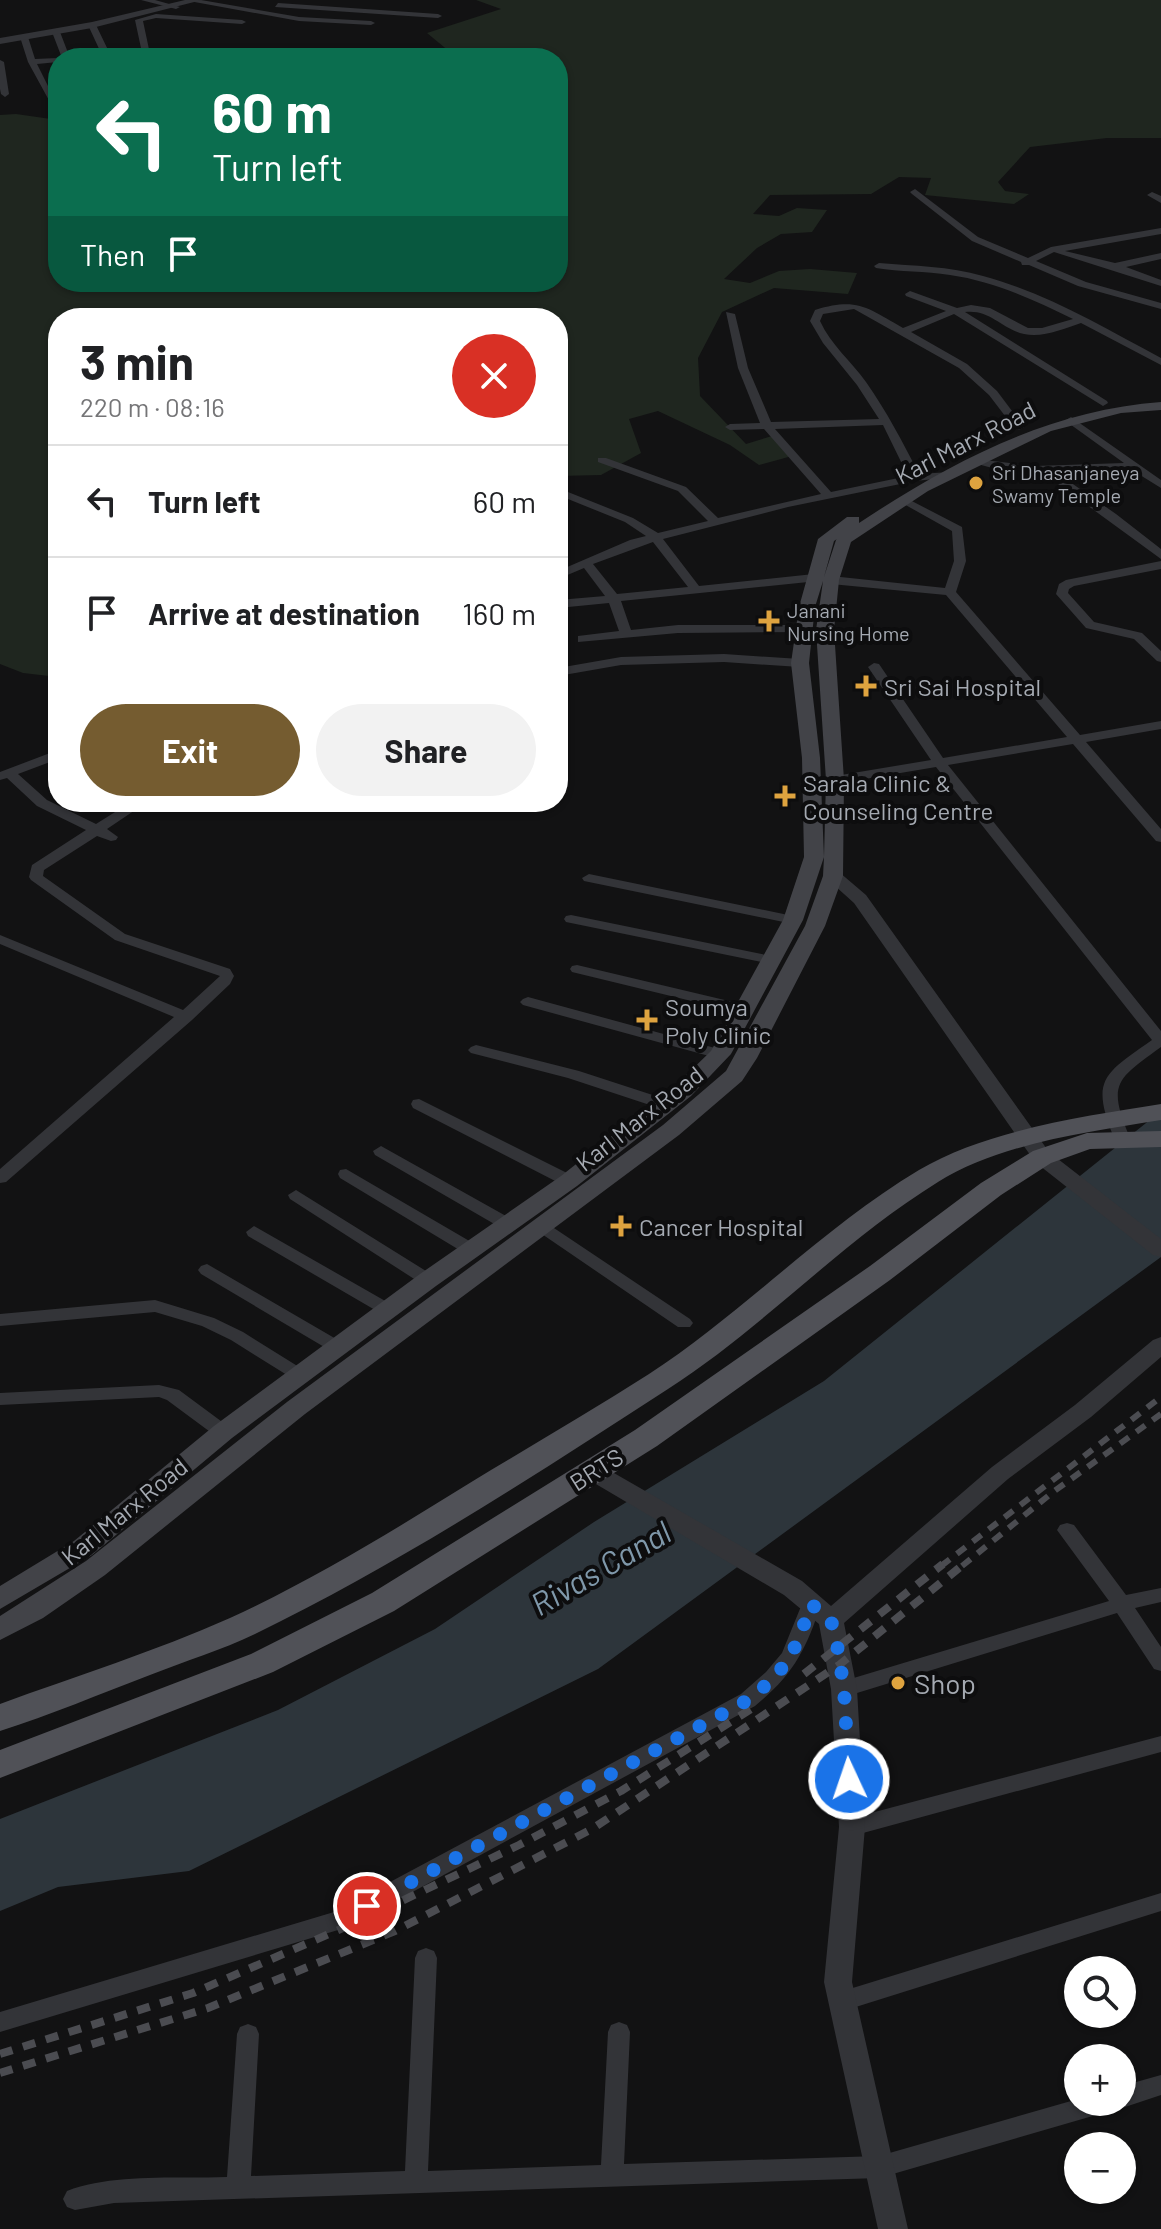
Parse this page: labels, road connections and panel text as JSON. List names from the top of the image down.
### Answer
{
  "streets": {
    "main road": ["Karl Marx Road", "BRTS"]
  },
  "water": ["Rivas Canal"],
  "places": {
    "other": ["Sri Dhasanjaneya Swamy Temple", "Shop"],
    "health": [
      "Janani Nursing Home",
      "Sri Sai Hospital",
      "Sarala Clinic & Counseling Centre",
      "Soumya Poly Clinic",
      "Cancer Hospital"
    ]
  },
  "page": {
    "turn": ["60 m", "Turn left"],
    "then": "Then",
    "heading": ["3 min", "220 m · 08:16"],
    "list": [
      {
        "name": "Turn left",
        "value": "60 m"
      },
      {
        "name": "Arrive at destination",
        "value": "160 m"
      }
    ],
    "buttons": ["Exit", "Share"],
    "map_buttons": ["+", "−"]
  }
}
